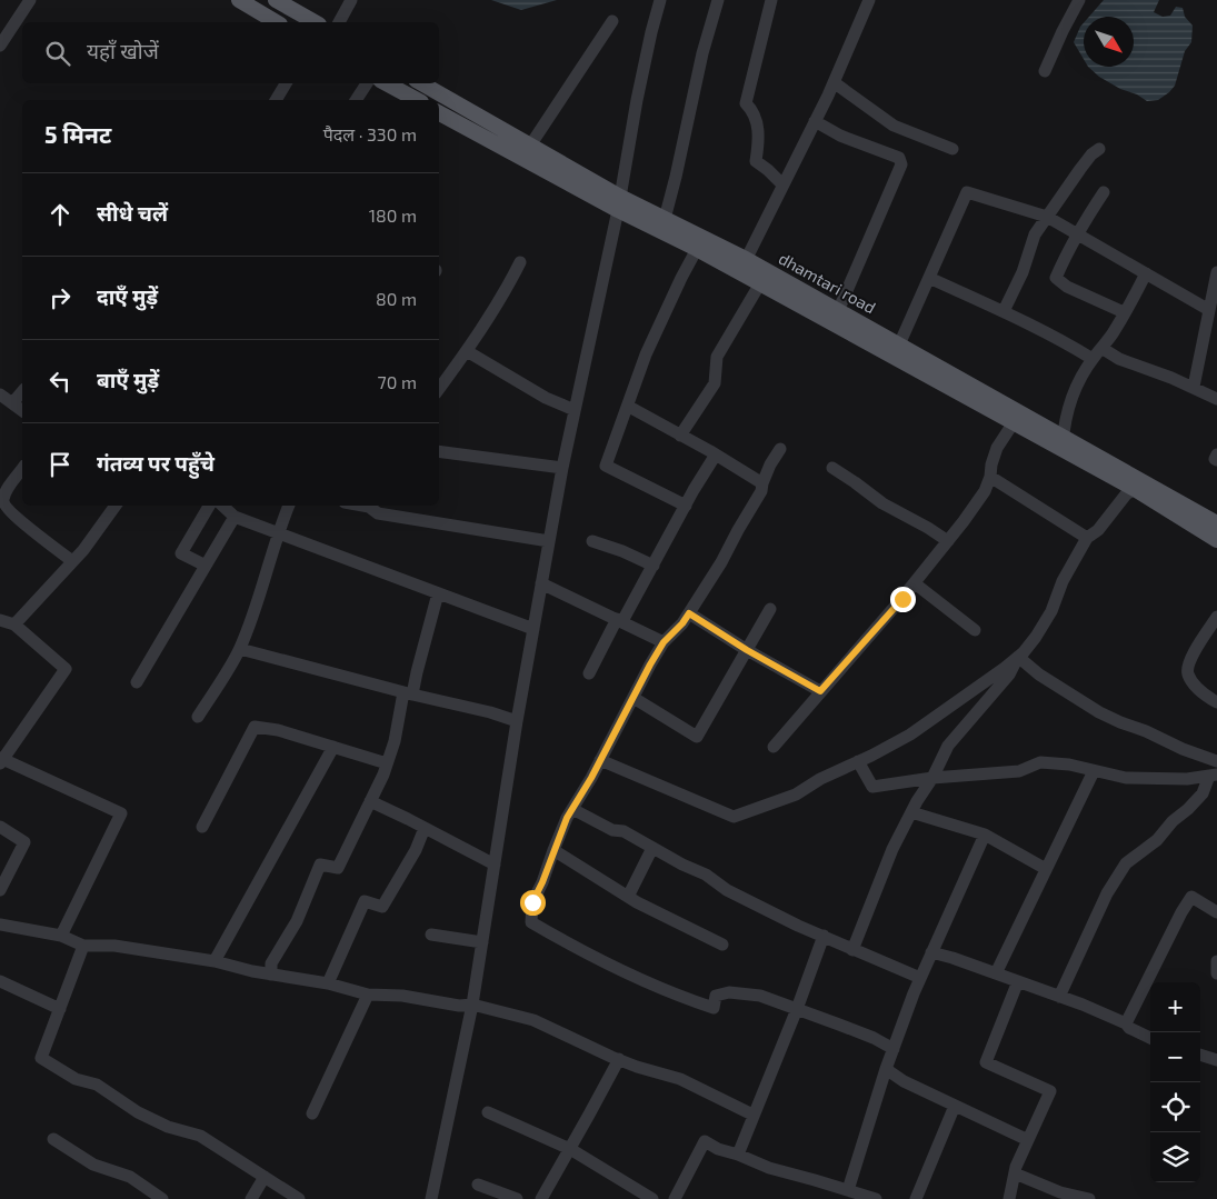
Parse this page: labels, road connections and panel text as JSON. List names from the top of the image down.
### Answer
{
  "streets": {
    "main road": ["dhamtari road"]
  },
  "north": "bottom right",
  "page": {
    "search": "यहाँ खोजें",
    "heading": ["5 मिनट", "पैदल · 330 m"],
    "list": [
      ["सीधे चलें", "180 m"],
      ["दाएँ मुड़ें", "80 m"],
      ["बाएँ मुड़ें", "70 m"],
      "गंतव्य पर पहुँचे"
    ],
    "map_buttons": ["+", "−"]
  }
}
